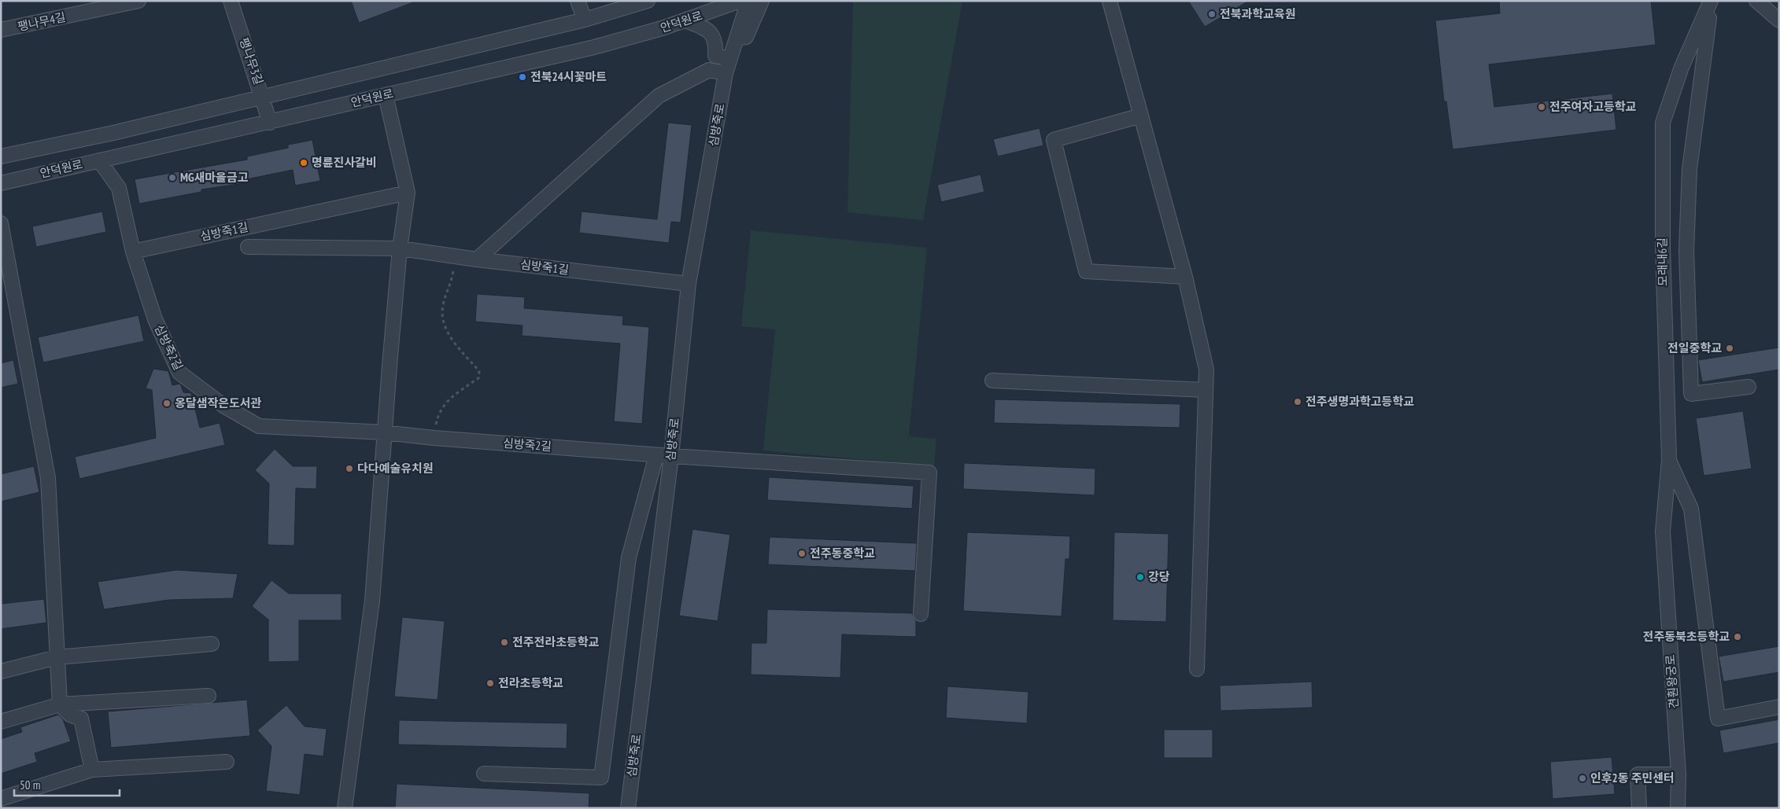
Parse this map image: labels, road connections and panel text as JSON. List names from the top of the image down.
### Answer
{
  "streets": {
    "street": [
      "팽나무4길",
      "안덕원로",
      "팽나무3길",
      "심방죽로",
      "심방죽1길",
      "모래내6길",
      "심방죽2길",
      "견훤왕궁로"
    ]
  },
  "crossings": [
    ["안덕원로", "팽나무3길"],
    ["안덕원로", "심방죽2길"],
    ["심방죽로", "심방죽1길"],
    ["심방죽로", "심방죽2길"],
    ["심방죽1길", "심방죽2길"],
    ["모래내6길", "견훤왕궁로"]
  ],
  "places": [
    "전북과학교육원",
    "전북24시꽃마트",
    "전주여자고등학교",
    "명륜진사갈비",
    "MG새마을금고",
    "전일중학교",
    "전주생명과학고등학교",
    "옹달샘작은도서관",
    "다다예술유치원",
    "전주동중학교",
    "강당",
    "전주동북초등학교",
    "전주전라초등학교",
    "전라초등학교",
    "인후2동 주민센터"
  ],
  "scale_bar": "50 m"
}
